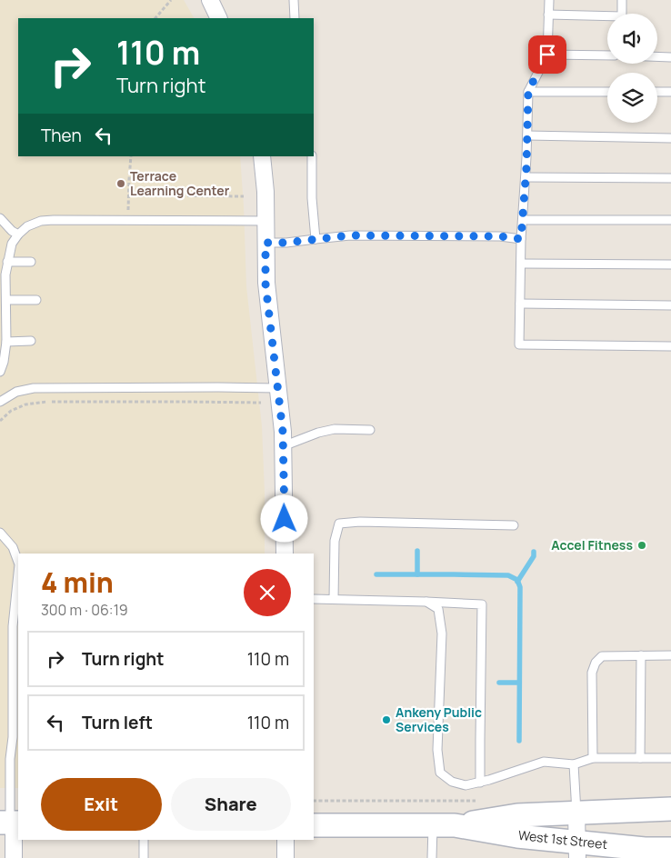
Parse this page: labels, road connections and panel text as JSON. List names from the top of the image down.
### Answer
{
  "streets": {
    "main road": ["West 1st Street"]
  },
  "places": ["Terrace Learning Center", "Accel Fitness", "Ankeny Public Services"],
  "page": {
    "turn": ["110 m", "Turn right"],
    "then": "Then",
    "heading": ["4 min", "300 m · 06:19"],
    "list": [
      {
        "name": "Turn right",
        "value": "110 m"
      },
      {
        "name": "Turn left",
        "value": "110 m"
      }
    ],
    "buttons": ["Exit", "Share"]
  }
}
